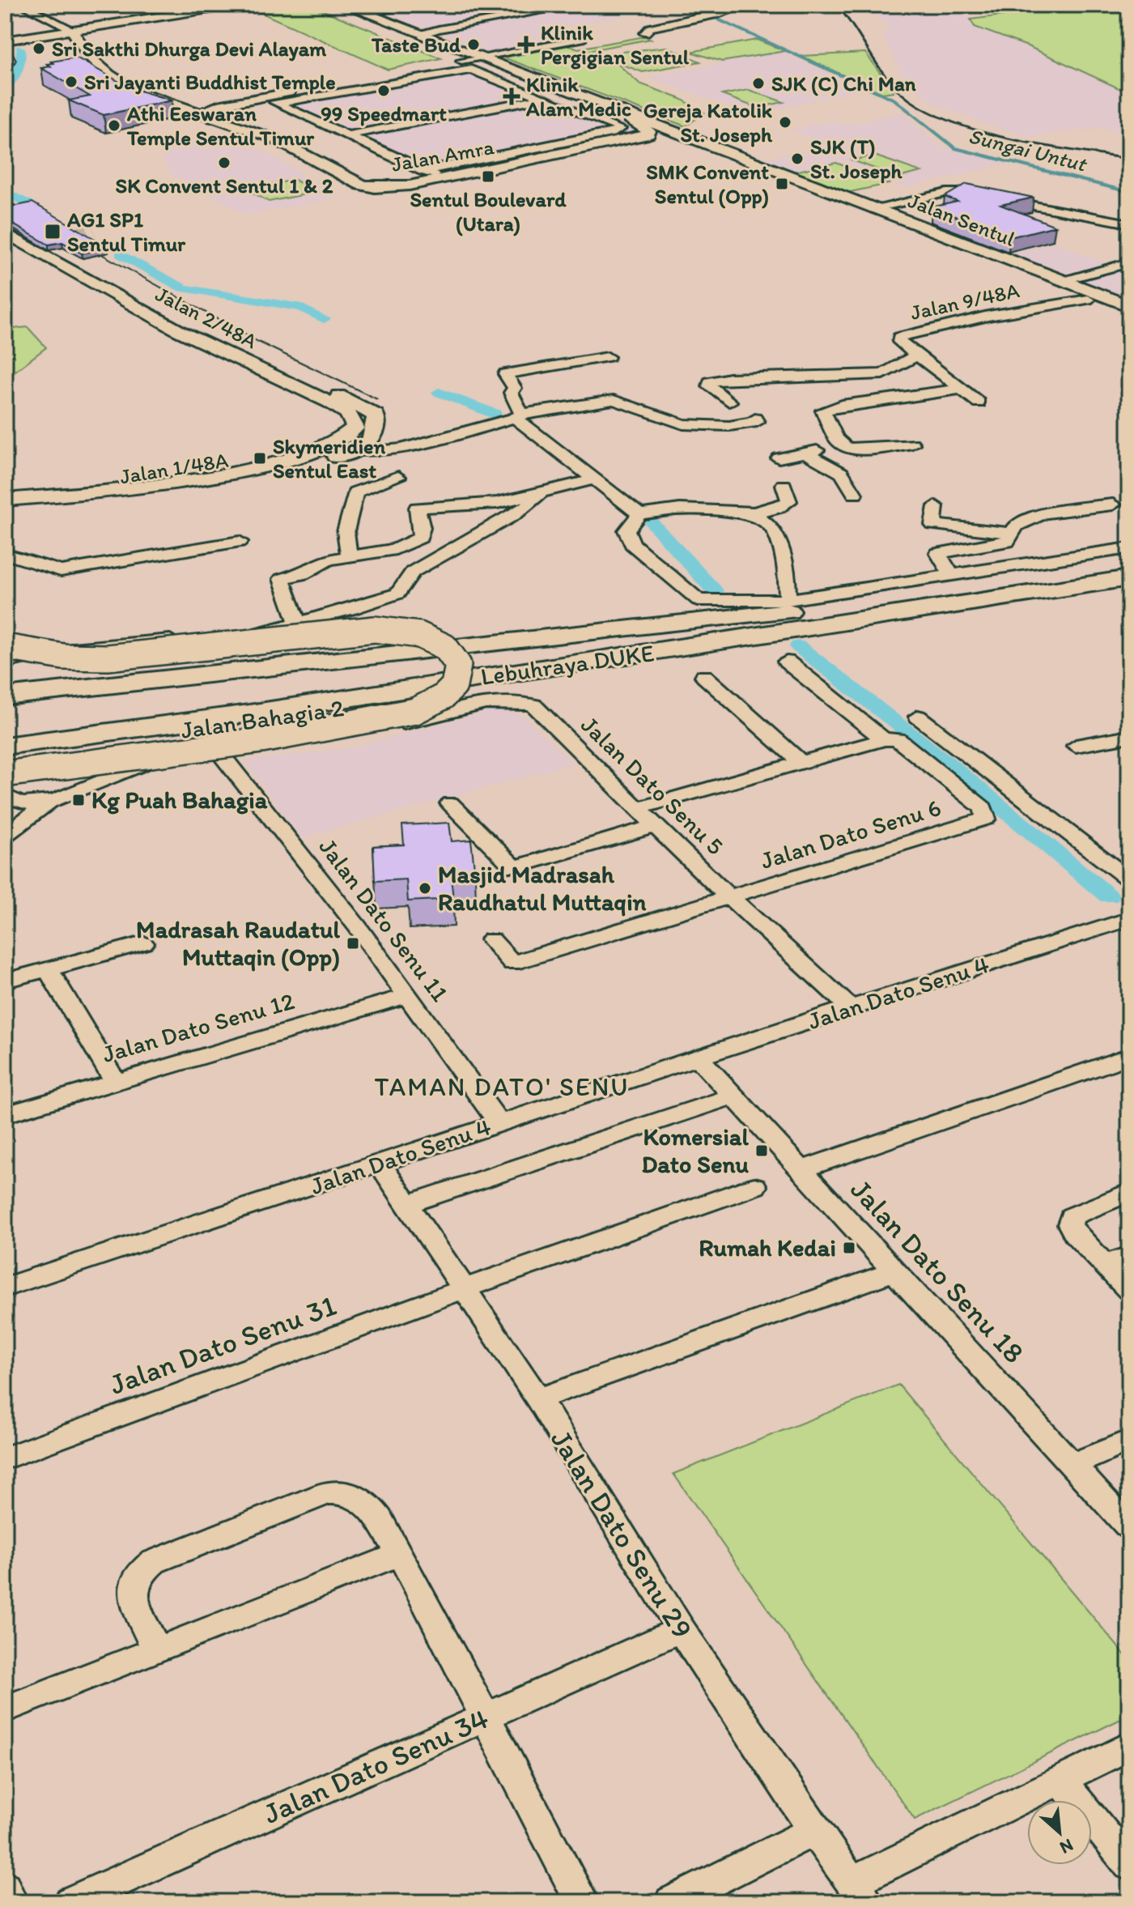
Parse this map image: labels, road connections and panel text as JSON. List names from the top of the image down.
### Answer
{
  "streets": {
    "highway": ["Lebuhraya DUKE"],
    "main road": [
      "Jalan Amra",
      "Jalan Sentul",
      "Jalan 2/48A",
      "Jalan 1/48A"
    ],
    "street": [
      "Jalan 9/48A",
      "Jalan Bahagia 2",
      "Jalan Dato Senu 5",
      "Jalan Dato Senu 6",
      "Jalan Dato Senu 11",
      "Jalan Dato Senu 4",
      "Jalan Dato Senu 12",
      "Jalan Dato Senu 18",
      "Jalan Dato Senu 31",
      "Jalan Dato Senu 29",
      "Jalan Dato Senu 34"
    ]
  },
  "crossings": [
    ["Jalan Amra", "Jalan Sentul"],
    ["Jalan Sentul", "Jalan 9/48A"],
    ["Jalan 2/48A", "Jalan 1/48A"],
    ["Jalan Bahagia 2", "Jalan Dato Senu 5"],
    ["Jalan Bahagia 2", "Jalan Dato Senu 11"],
    ["Jalan Dato Senu 5", "Jalan Dato Senu 6"],
    ["Jalan Dato Senu 5", "Jalan Dato Senu 4"],
    ["Jalan Dato Senu 11", "Jalan Dato Senu 4"],
    ["Jalan Dato Senu 11", "Jalan Dato Senu 12"],
    ["Jalan Dato Senu 4", "Jalan Dato Senu 18"],
    ["Jalan Dato Senu 4", "Jalan Dato Senu 29"],
    ["Jalan Dato Senu 31", "Jalan Dato Senu 29"],
    ["Jalan Dato Senu 29", "Jalan Dato Senu 34"]
  ],
  "districts": ["TAMAN DATO' SENU"],
  "water": ["Sungai Untut"],
  "places": {
    "other": [
      "Taste Bud",
      "Sri Sakthi Dhurga Devi Alayam",
      "Sri Jayanti Buddhist Temple",
      "SJK (C) Chi Man",
      "99 Speedmart",
      "Gereja Katolik St. Joseph",
      "Athi Eeswaran Temple Sentul Timur",
      "SJK (T) St. Joseph",
      "SK Convent Sentul 1 & 2",
      "Masjid Madrasah Raudhatul Muttaqin"
    ],
    "health": ["Klinik Pergigian Sentul", "Klinik Alam Medic"],
    "transit": [
      "Sentul Boulevard (Utara)",
      "SMK Convent Sentul (Opp)",
      "AG1 SP1 Sentul Timur",
      "Skymeridien Sentul East",
      "Kg Puah Bahagia",
      "Madrasah Raudatul Muttaqin (Opp)",
      "Komersial Dato Senu",
      "Rumah Kedai"
    ]
  },
  "north": "bottom right"
}
